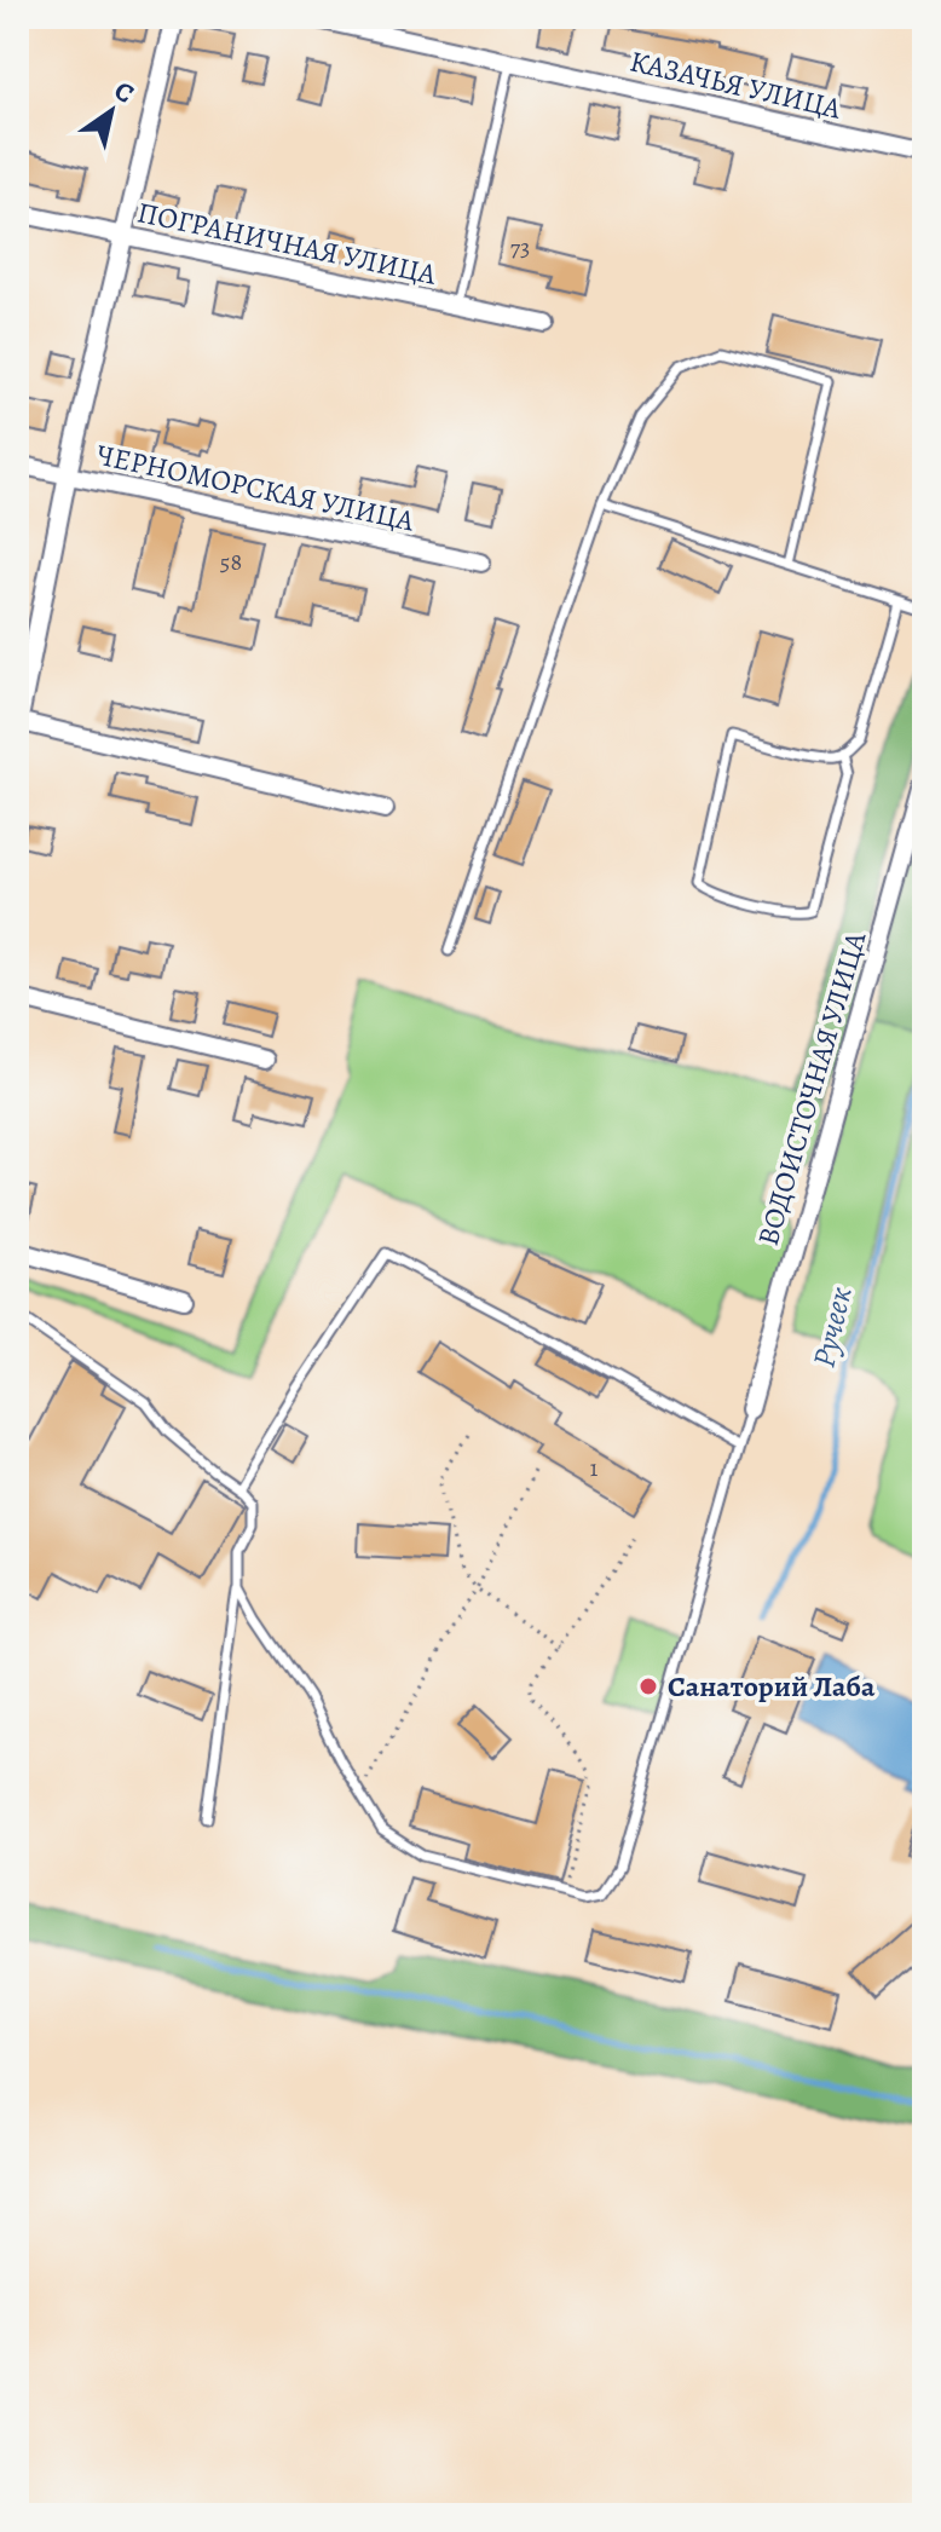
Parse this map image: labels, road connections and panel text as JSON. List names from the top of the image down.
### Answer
{
  "streets": {
    "street": [
      "КАЗАЧЬЯ УЛИЦА",
      "ПОГРАНИЧНАЯ УЛИЦА",
      "ЧЕРНОМОРСКАЯ УЛИЦА",
      "ВОДОИСТОЧНАЯ УЛИЦА"
    ]
  },
  "water": ["Ручеек"],
  "places": ["Санаторий Лаба"],
  "house_numbers": ["73", "58", "1"],
  "north": "top right"
}
